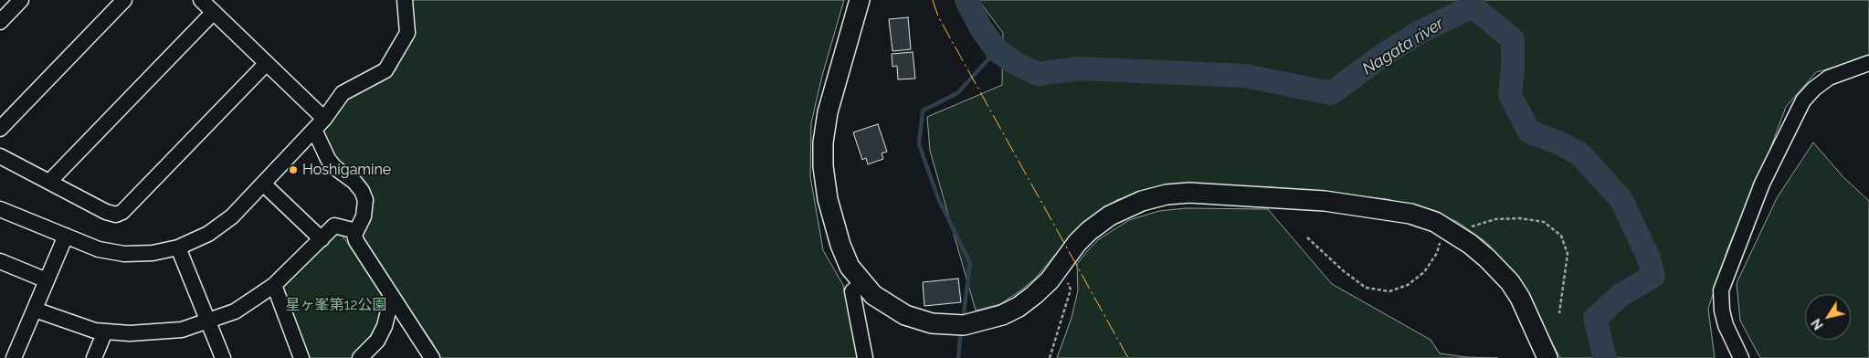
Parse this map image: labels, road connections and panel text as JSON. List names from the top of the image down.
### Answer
{
  "water": ["Nagata river"],
  "parks": ["星ヶ峯第12公園"],
  "places": ["Hoshigamine"],
  "north": "bottom left"
}
